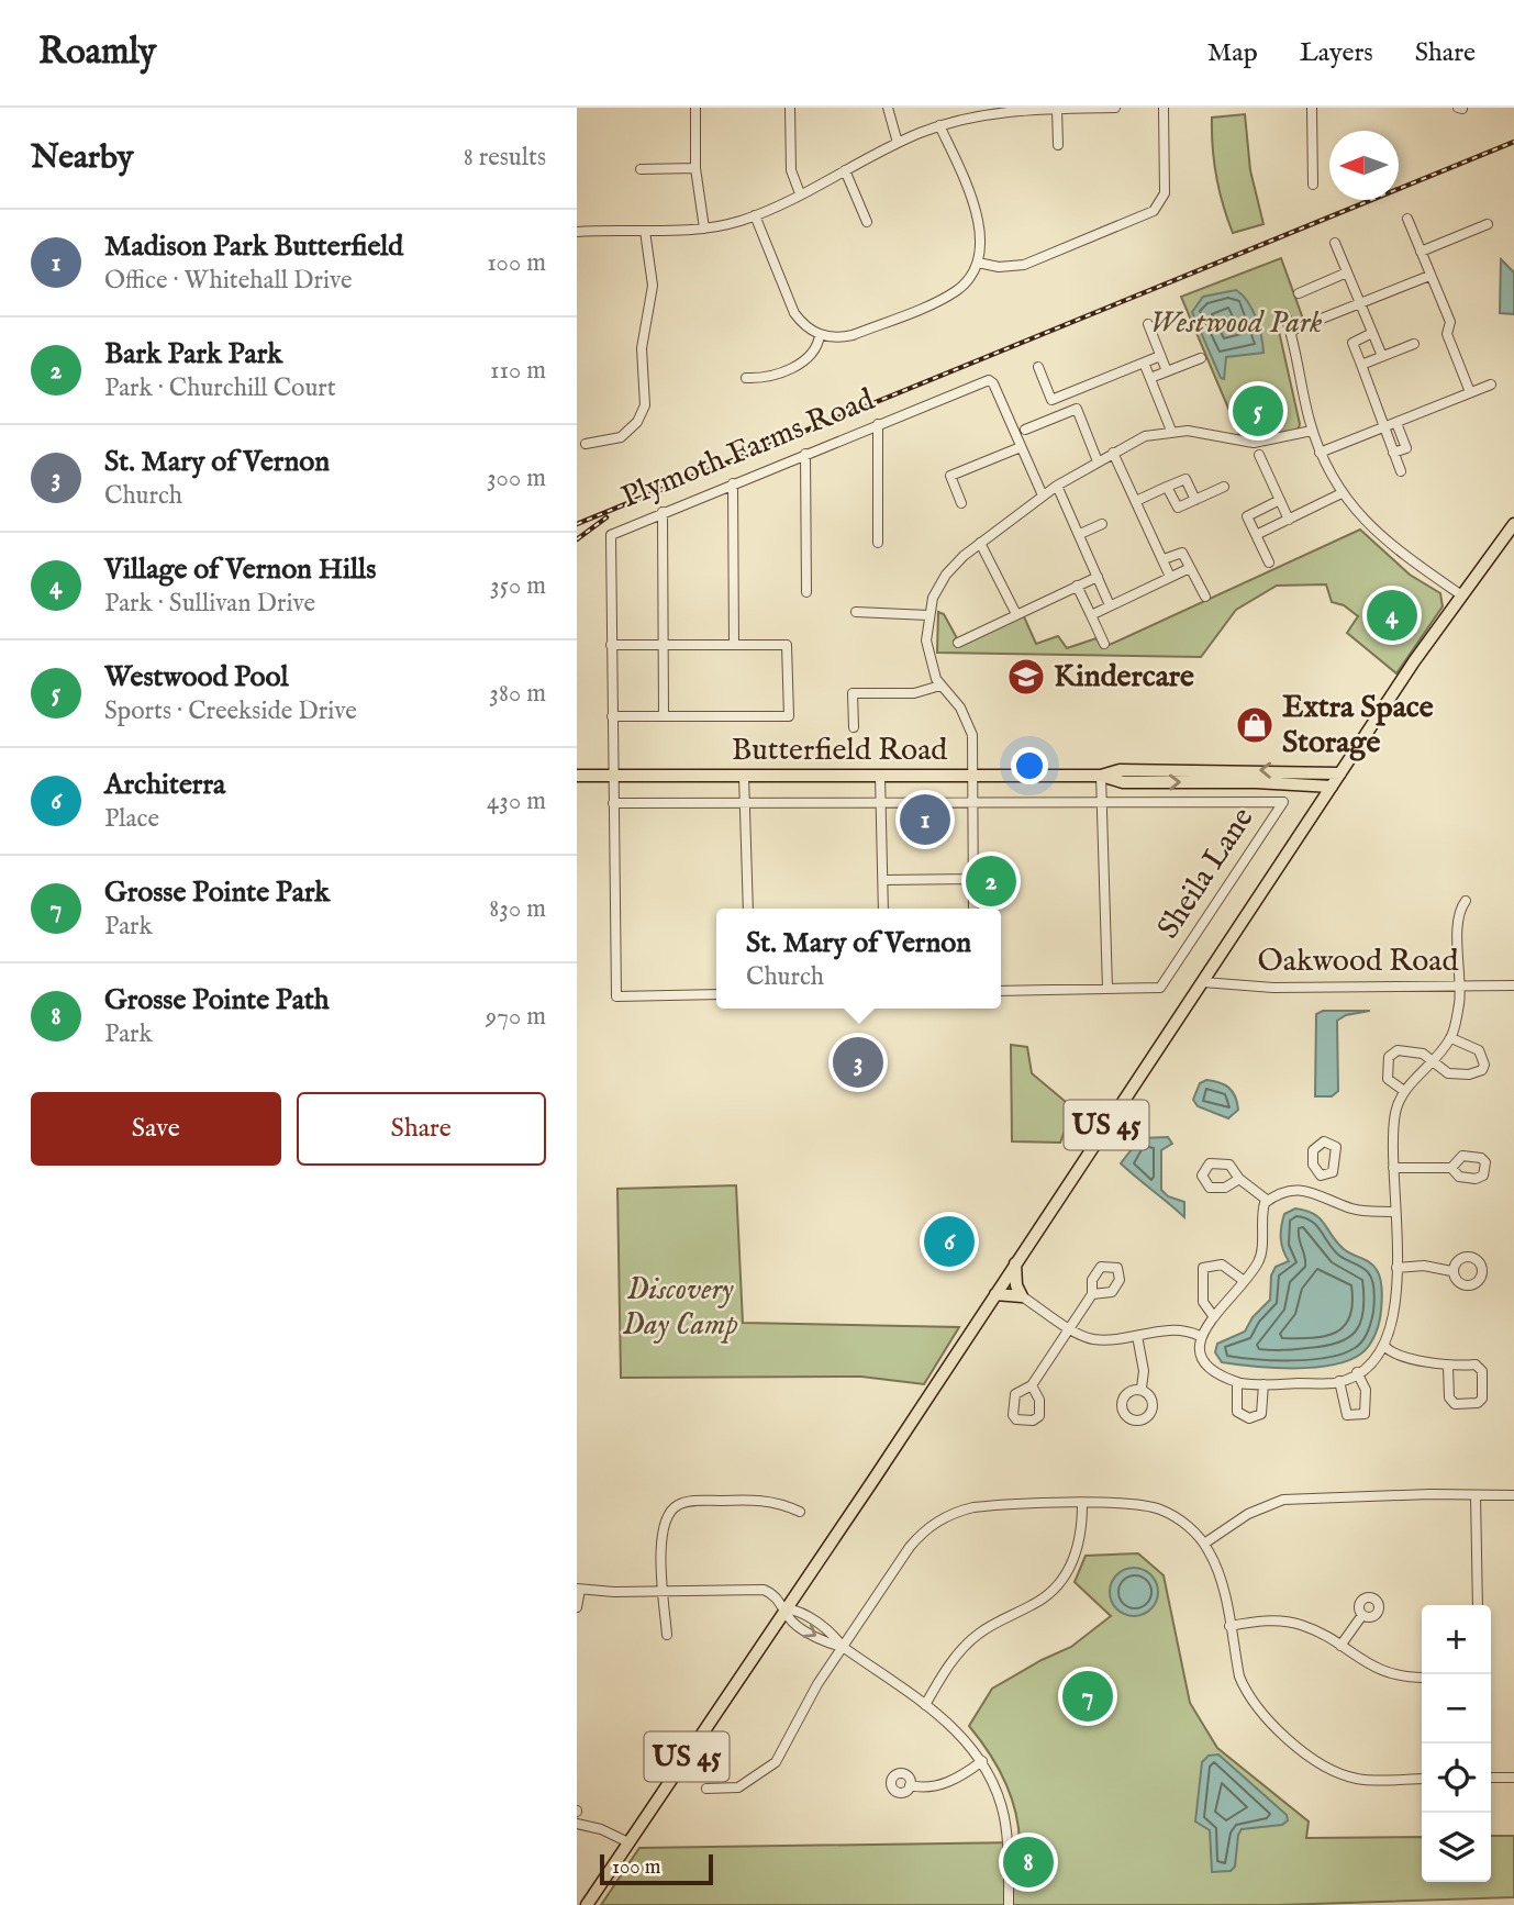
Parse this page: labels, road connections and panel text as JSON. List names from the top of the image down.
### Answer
{
  "streets": {
    "main road": ["Butterfield Road", "US 45"],
    "street": ["Plymoth Farms Road", "Sheila Lane", "Oakwood Road"]
  },
  "crossings": [
    ["Plymoth Farms Road", "Butterfield Road"],
    ["Butterfield Road", "US 45"],
    ["Oakwood Road", "US 45"]
  ],
  "parks": ["Westwood Park", "Discovery Day Camp"],
  "places": {
    "school or university": ["Kindercare"],
    "shop": ["Extra Space Storage"]
  },
  "scale_bar": "100 m",
  "north": "left",
  "page": {
    "header": "Roamly",
    "nav": ["Map", "Layers", "Share"],
    "heading": ["Nearby", "8 results"],
    "list": [
      {
        "mark": "1",
        "name": "Madison Park Butterfield",
        "note": "Office · Whitehall Drive",
        "value": "100 m"
      },
      {
        "mark": "2",
        "name": "Bark Park Park",
        "note": "Park · Churchill Court",
        "value": "110 m"
      },
      {
        "mark": "3",
        "name": "St. Mary of Vernon",
        "note": "Church",
        "value": "300 m"
      },
      {
        "mark": "4",
        "name": "Village of Vernon Hills",
        "note": "Park · Sullivan Drive",
        "value": "350 m"
      },
      {
        "mark": "5",
        "name": "Westwood Pool",
        "note": "Sports · Creekside Drive",
        "value": "380 m"
      },
      {
        "mark": "6",
        "name": "Architerra",
        "note": "Place",
        "value": "430 m"
      },
      {
        "mark": "7",
        "name": "Grosse Pointe Park",
        "note": "Park",
        "value": "830 m"
      },
      {
        "mark": "8",
        "name": "Grosse Pointe Path",
        "note": "Park",
        "value": "970 m"
      }
    ],
    "pins": [
      "5",
      "4",
      "1",
      "2",
      "3",
      "6",
      "7",
      "8"
    ],
    "popup": ["St. Mary of Vernon", "Church"],
    "buttons": ["Save", "Share"],
    "map_buttons": ["+", "−"],
    "scale": "100 m"
  }
}
